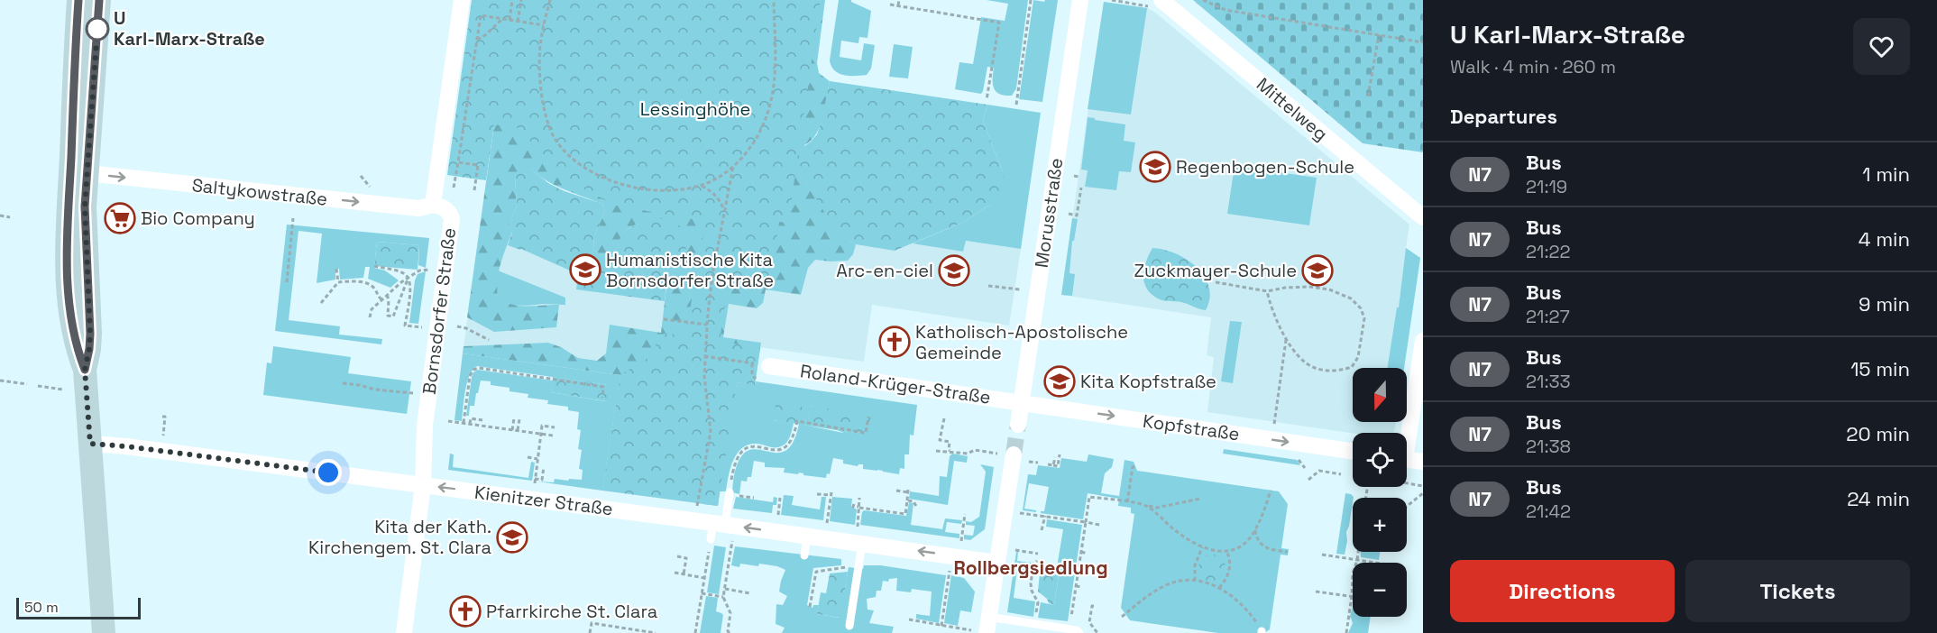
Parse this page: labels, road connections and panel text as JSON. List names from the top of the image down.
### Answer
{
  "streets": {
    "street": [
      "Mittelweg",
      "Saltykowstraße",
      "Morusstraße",
      "Bornsdorfer Straße",
      "Roland-Krüger-Straße",
      "Kopfstraße",
      "Kienitzer Straße"
    ]
  },
  "crossings": [
    ["Saltykowstraße", "Bornsdorfer Straße"],
    ["Morusstraße", "Roland-Krüger-Straße"],
    ["Morusstraße", "Kopfstraße"],
    ["Bornsdorfer Straße", "Kienitzer Straße"],
    ["Roland-Krüger-Straße", "Kopfstraße"]
  ],
  "one_way": ["Saltykowstraße", "Kopfstraße", "Kienitzer Straße"],
  "districts": ["Rollbergsiedlung"],
  "parks": ["Lessinghöhe"],
  "places": {
    "other": ["U Karl-Marx-Straße"],
    "school or university": [
      "Regenbogen-Schule",
      "Humanistische Kita Bornsdorfer Straße",
      "Arc-en-ciel",
      "Zuckmayer-Schule",
      "Kita Kopfstraße",
      "Kita der Kath. Kirchengem. St. Clara"
    ],
    "supermarket": ["Bio Company"],
    "church": ["Katholisch-Apostolische Gemeinde", "Pfarrkirche St. Clara"]
  },
  "lines": ["bus line N7"],
  "scale_bar": "50 m",
  "north": "bottom",
  "page": {
    "heading": [
      ["U Karl-Marx-Straße", "Walk · 4 min · 260 m"],
      "Departures"
    ],
    "list": [
      {
        "mark": "N7",
        "name": "Bus",
        "note": "21:19",
        "value": "1 min"
      },
      {
        "mark": "N7",
        "name": "Bus",
        "note": "21:22",
        "value": "4 min"
      },
      {
        "mark": "N7",
        "name": "Bus",
        "note": "21:27",
        "value": "9 min"
      },
      {
        "mark": "N7",
        "name": "Bus",
        "note": "21:33",
        "value": "15 min"
      },
      {
        "mark": "N7",
        "name": "Bus",
        "note": "21:38",
        "value": "20 min"
      },
      {
        "mark": "N7",
        "name": "Bus",
        "note": "21:42",
        "value": "24 min"
      }
    ],
    "map_buttons": ["+", "−"],
    "buttons": ["Directions", "Tickets"],
    "scale": "50 m"
  }
}
